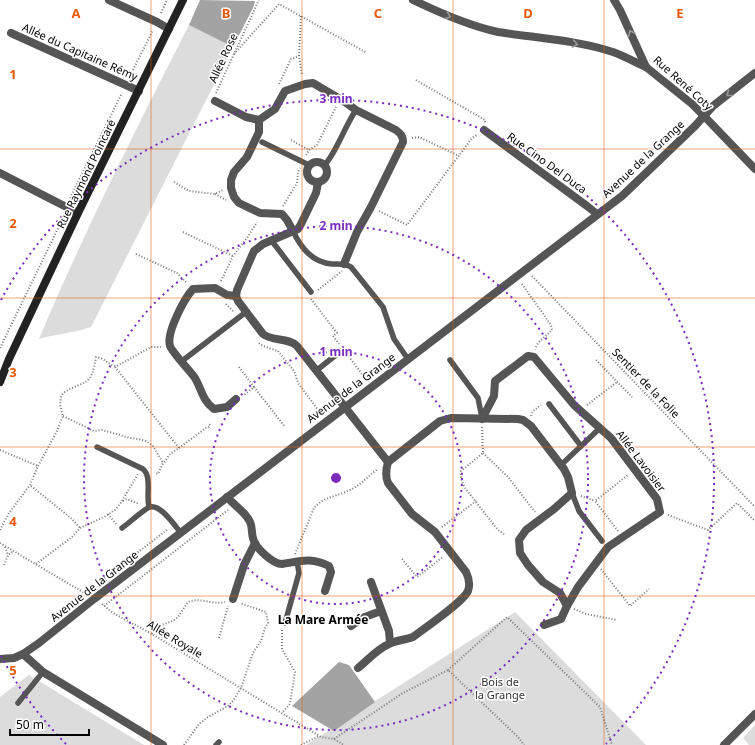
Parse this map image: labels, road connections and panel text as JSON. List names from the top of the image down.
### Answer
{
  "streets": {
    "main road": ["Rue Raymond Poincaré"],
    "street": [
      "Allée du Capitaine Rémy",
      "Rue René Coty",
      "Avenue de la Grange",
      "Rue Cino Del Duca",
      "Allée Lavoisier"
    ],
    "path": ["Allée Rose", "Sentier de la Folie", "Allée Royale"]
  },
  "crossings": [
    ["Allée du Capitaine Rémy", "Rue Raymond Poincaré"],
    ["Rue René Coty", "Avenue de la Grange"],
    ["Avenue de la Grange", "Rue Cino Del Duca"],
    ["Avenue de la Grange", "Sentier de la Folie"],
    ["Avenue de la Grange", "Allée Royale"]
  ],
  "districts": ["La Mare Armée"],
  "parks": ["Bois de la Grange"],
  "scale_bar": "50 m",
  "grid": {
    "columns": [
      "A",
      "B",
      "C",
      "D",
      "E"
    ],
    "rows": [
      "1",
      "2",
      "3",
      "4",
      "5"
    ]
  },
  "rings": ["3 min", "2 min", "1 min"]
}
